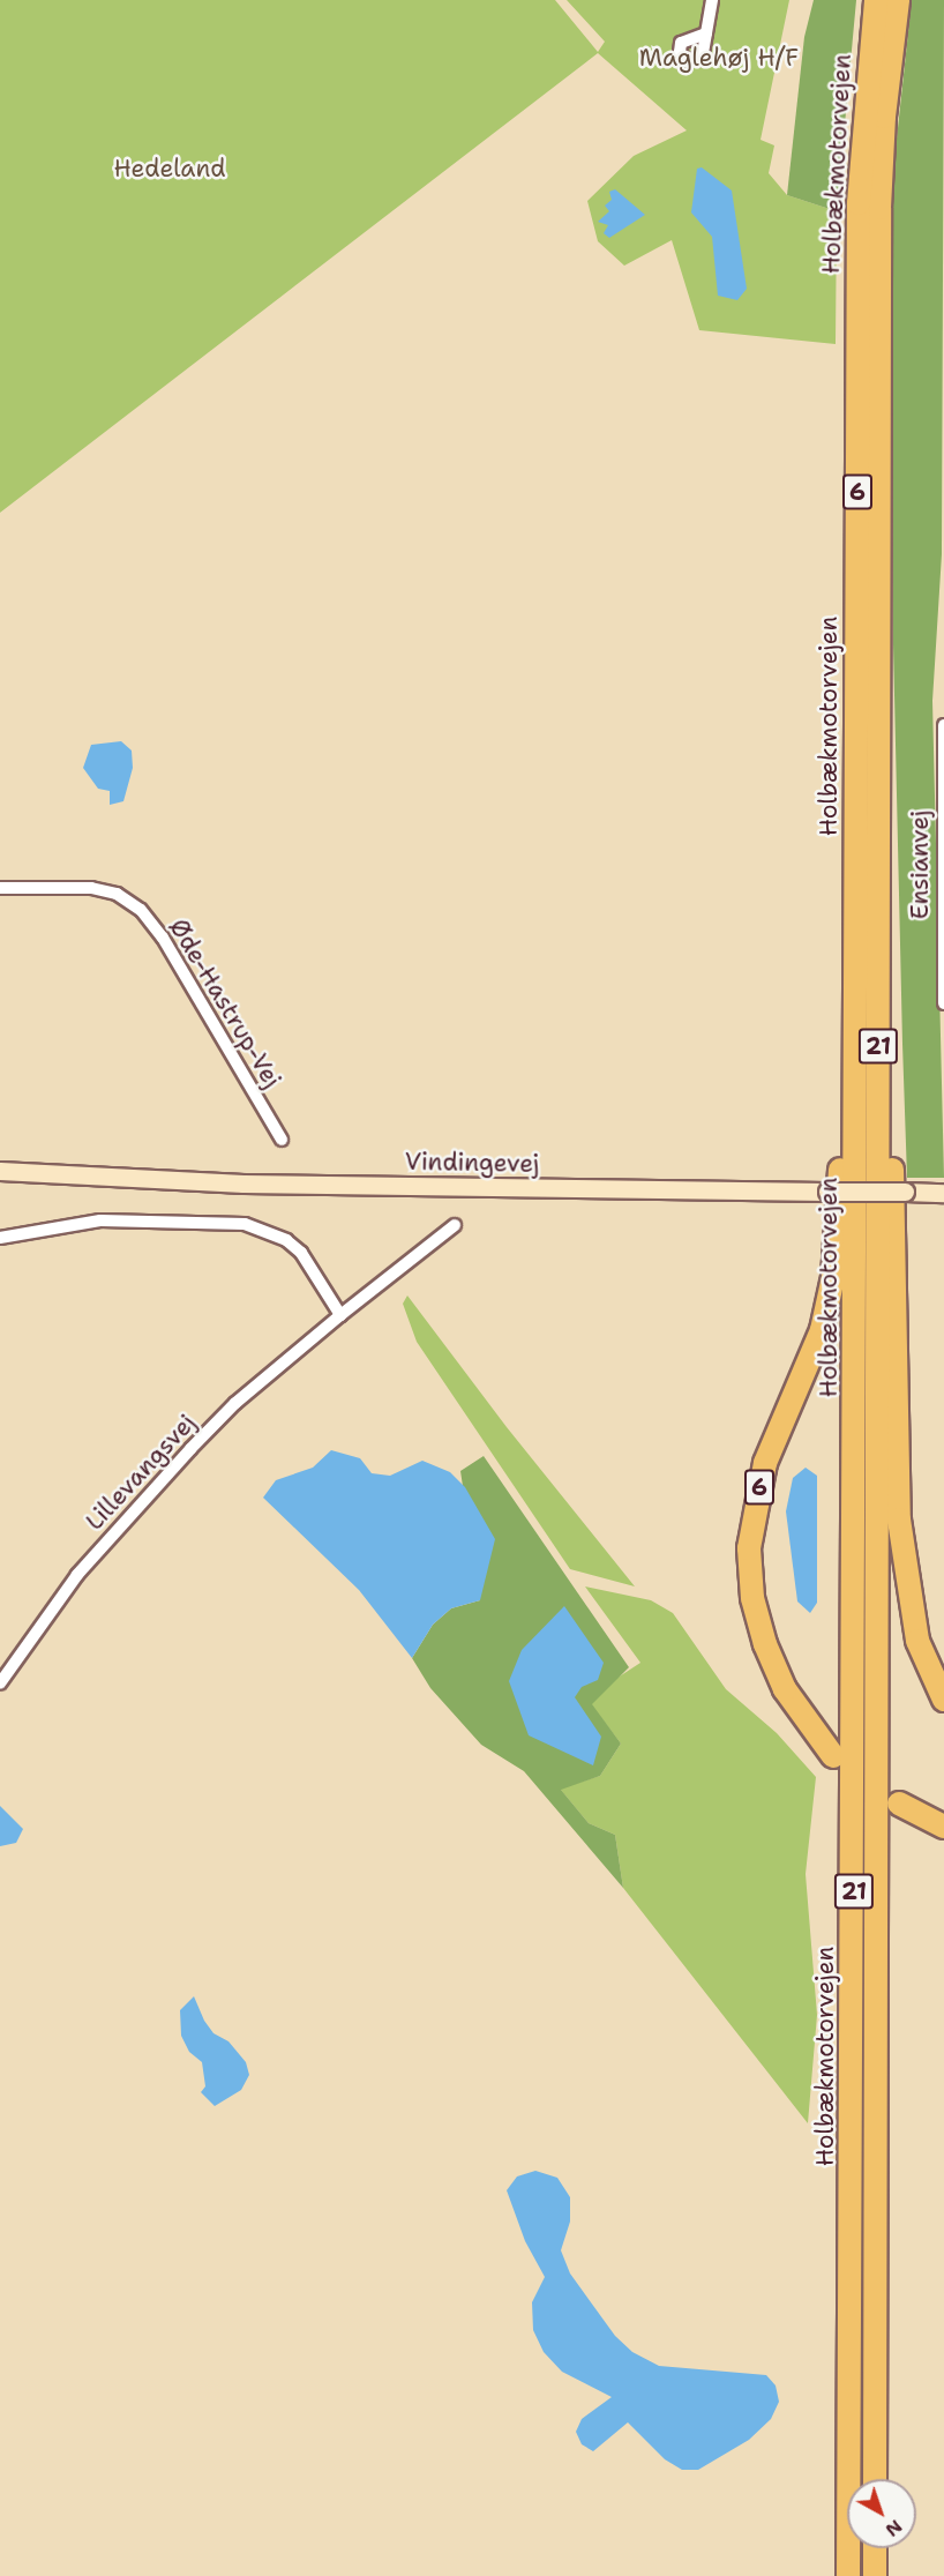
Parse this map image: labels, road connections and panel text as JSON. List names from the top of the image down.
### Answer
{
  "streets": {
    "highway": ["Holbækmotorvejen", "6", "21"],
    "main road": ["Vindingevej"],
    "street": ["Ensianvej", "Øde-Hastrup-Vej", "Lillevangsvej"]
  },
  "crossings": [
    ["Holbækmotorvejen", "6"]
  ],
  "parks": ["Maglehøj H/F", "Hedeland"],
  "north": "bottom right"
}
